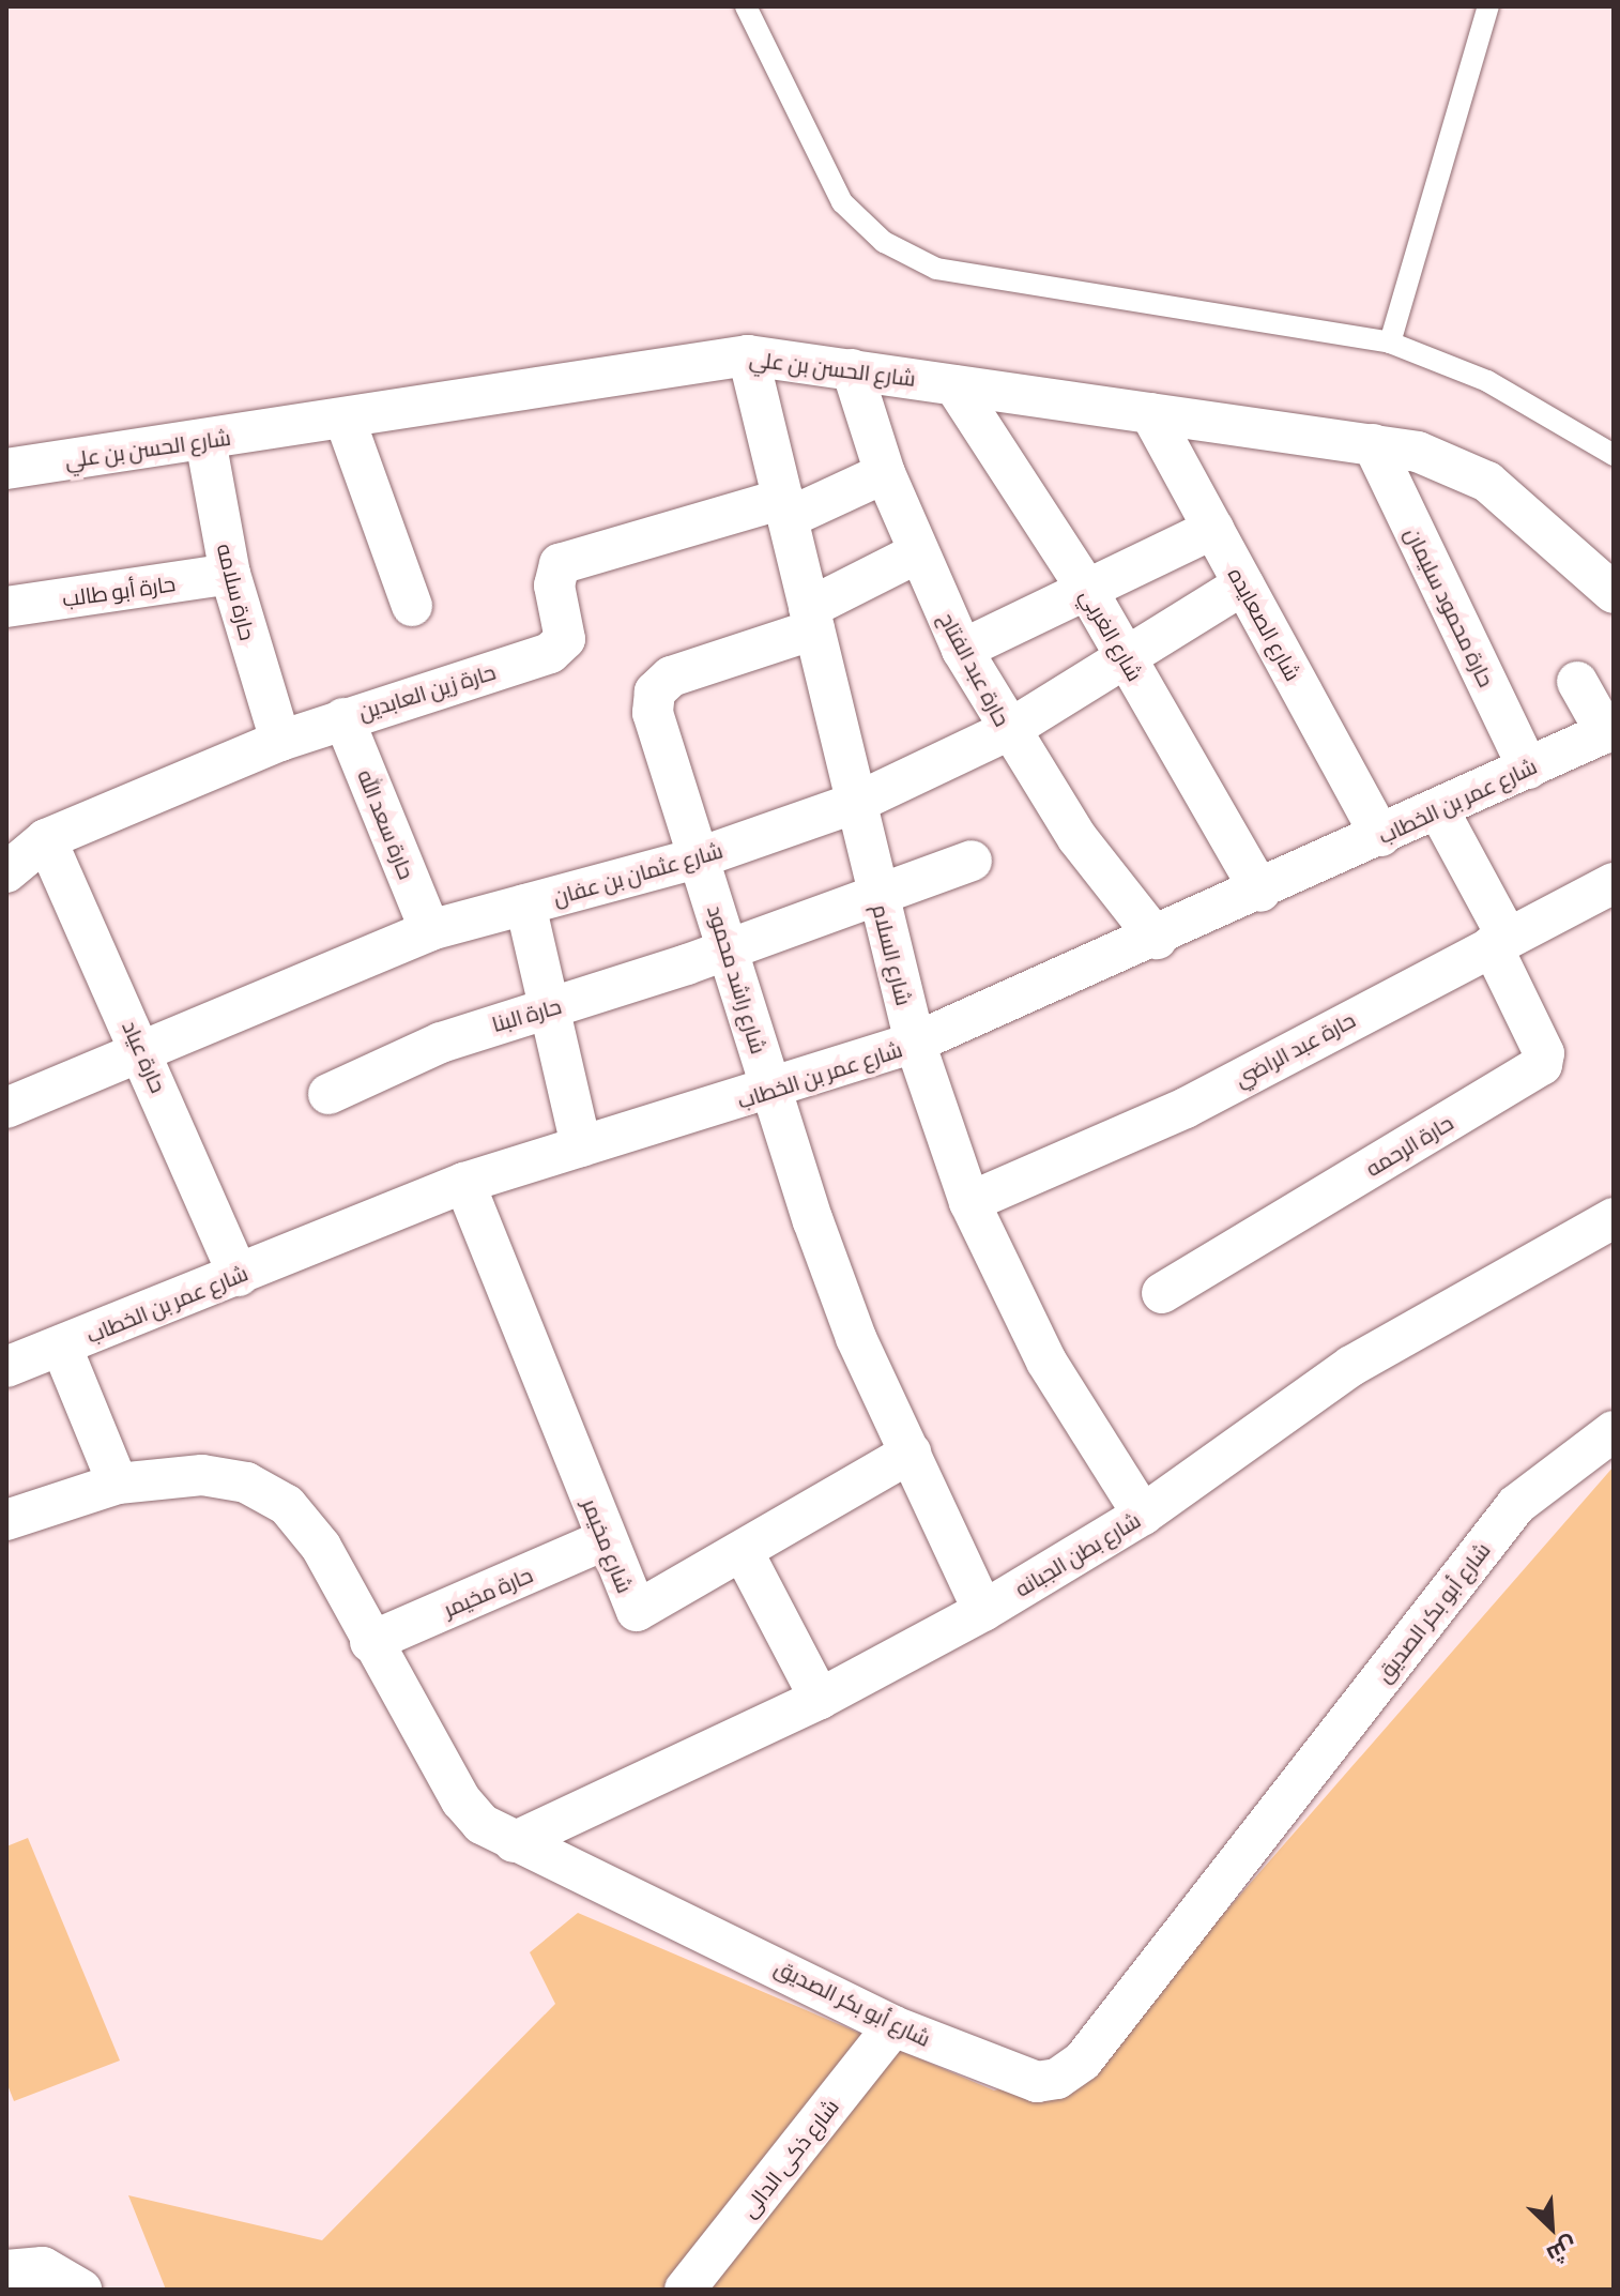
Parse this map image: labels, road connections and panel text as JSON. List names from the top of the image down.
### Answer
{
  "streets": {
    "street": [
      "شارع الحسن بن علي",
      "حارة أبو طالب",
      "حارة سلامه",
      "حارة محمود سليمان",
      "شارع الصعايده",
      "شارع الغربي",
      "حارة عبد الفتاح",
      "حارة زين العابدين",
      "شارع عمر بن الخطاب",
      "حارة سعد الله",
      "شارع عثمان بن عفان",
      "شارع السلام",
      "شارع راشد محمود",
      "حارة البنا",
      "حارة عبد الراضي",
      "حارة عياد",
      "حارة الرحمه",
      "شارع مخيمر",
      "شارع بطن الجبانه",
      "حارة مخيمر",
      "شارع أبو بكر الصديق",
      "شارع ذكى الدالى"
    ]
  },
  "crossings": [
    ["شارع الحسن بن علي", "حارة سلامه"],
    ["شارع الحسن بن علي", "حارة محمود سليمان"],
    ["شارع الحسن بن علي", "شارع الصعايده"],
    ["شارع الحسن بن علي", "شارع الغربي"],
    ["شارع الحسن بن علي", "حارة عبد الفتاح"],
    ["شارع الحسن بن علي", "شارع السلام"],
    ["حارة أبو طالب", "حارة سلامه"],
    ["حارة سلامه", "حارة زين العابدين"],
    ["حارة محمود سليمان", "شارع عمر بن الخطاب"],
    ["شارع الصعايده", "شارع عمر بن الخطاب"],
    ["شارع الصعايده", "شارع عثمان بن عفان"],
    ["شارع الغربي", "شارع عمر بن الخطاب"],
    ["شارع الغربي", "شارع عثمان بن عفان"],
    ["حارة عبد الفتاح", "شارع عمر بن الخطاب"],
    ["حارة عبد الفتاح", "شارع عثمان بن عفان"],
    ["حارة عبد الفتاح", "شارع راشد محمود"],
    ["حارة زين العابدين", "حارة سعد الله"],
    ["حارة زين العابدين", "شارع السلام"],
    ["حارة زين العابدين", "حارة عياد"],
    ["شارع عمر بن الخطاب", "شارع السلام"],
    ["شارع عمر بن الخطاب", "شارع راشد محمود"],
    ["شارع عمر بن الخطاب", "حارة عياد"],
    ["شارع عمر بن الخطاب", "حارة الرحمه"],
    ["شارع عمر بن الخطاب", "شارع مخيمر"],
    ["حارة سعد الله", "شارع عثمان بن عفان"],
    ["شارع عثمان بن عفان", "شارع السلام"],
    ["شارع عثمان بن عفان", "شارع راشد محمود"],
    ["شارع عثمان بن عفان", "حارة عياد"],
    ["شارع السلام", "شارع راشد محمود"],
    ["شارع السلام", "حارة البنا"],
    ["شارع السلام", "حارة عبد الراضي"],
    ["شارع السلام", "شارع بطن الجبانه"],
    ["شارع راشد محمود", "حارة البنا"],
    ["شارع راشد محمود", "شارع مخيمر"],
    ["شارع راشد محمود", "شارع بطن الجبانه"],
    ["حارة عبد الراضي", "حارة الرحمه"],
    ["شارع مخيمر", "حارة مخيمر"],
    ["شارع بطن الجبانه", "شارع أبو بكر الصديق"],
    ["حارة مخيمر", "شارع أبو بكر الصديق"],
    ["شارع أبو بكر الصديق", "شارع ذكى الدالى"]
  ],
  "north": "bottom right"
}
